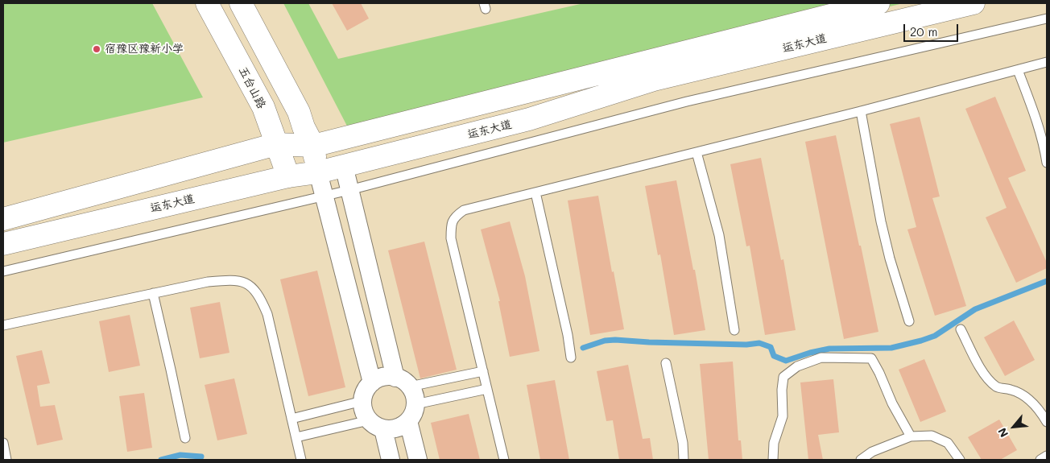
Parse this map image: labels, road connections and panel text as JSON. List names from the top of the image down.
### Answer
{
  "streets": {
    "main road": ["运东大道", "五台山路"]
  },
  "crossings": [
    ["运东大道", "五台山路"]
  ],
  "places": ["宿豫区豫新小学"],
  "scale_bar": "20 m",
  "north": "bottom left"
}
